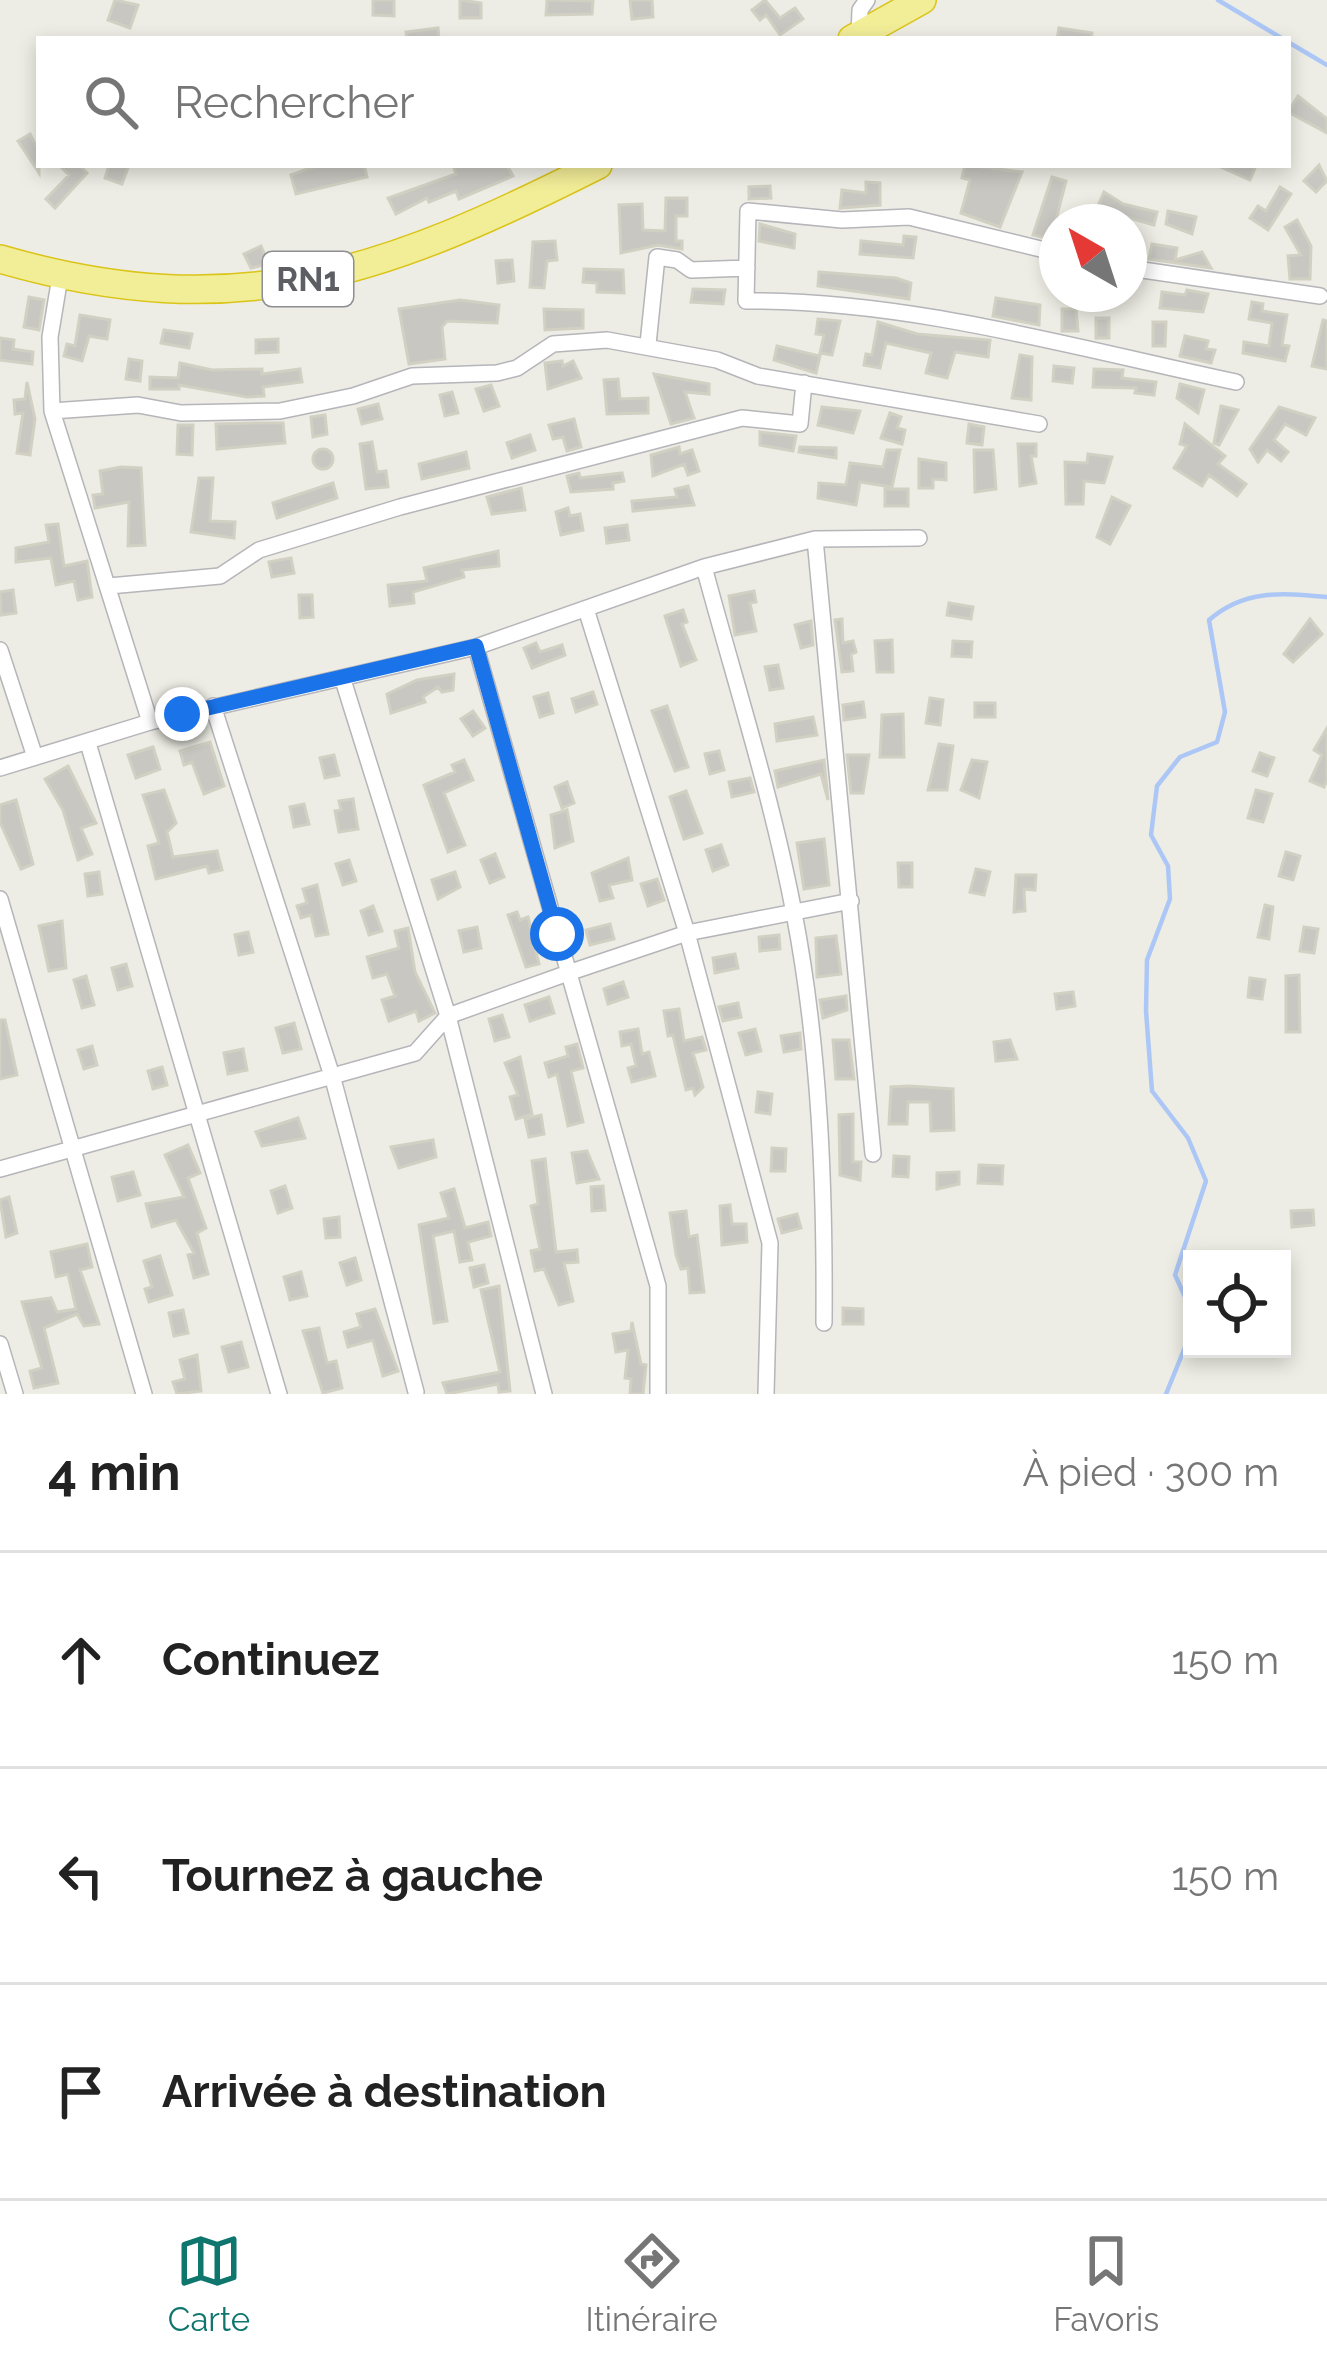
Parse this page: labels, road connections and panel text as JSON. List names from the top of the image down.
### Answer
{
  "streets": {
    "highway": ["RN1"]
  },
  "north": "top left",
  "page": {
    "search": "Rechercher",
    "heading": ["4 min", "À pied · 300 m"],
    "list": [
      ["Continuez", "150 m"],
      ["Tournez à gauche", "150 m"],
      "Arrivée à destination"
    ],
    "nav": ["Carte", "Itinéraire", "Favoris"]
  }
}
